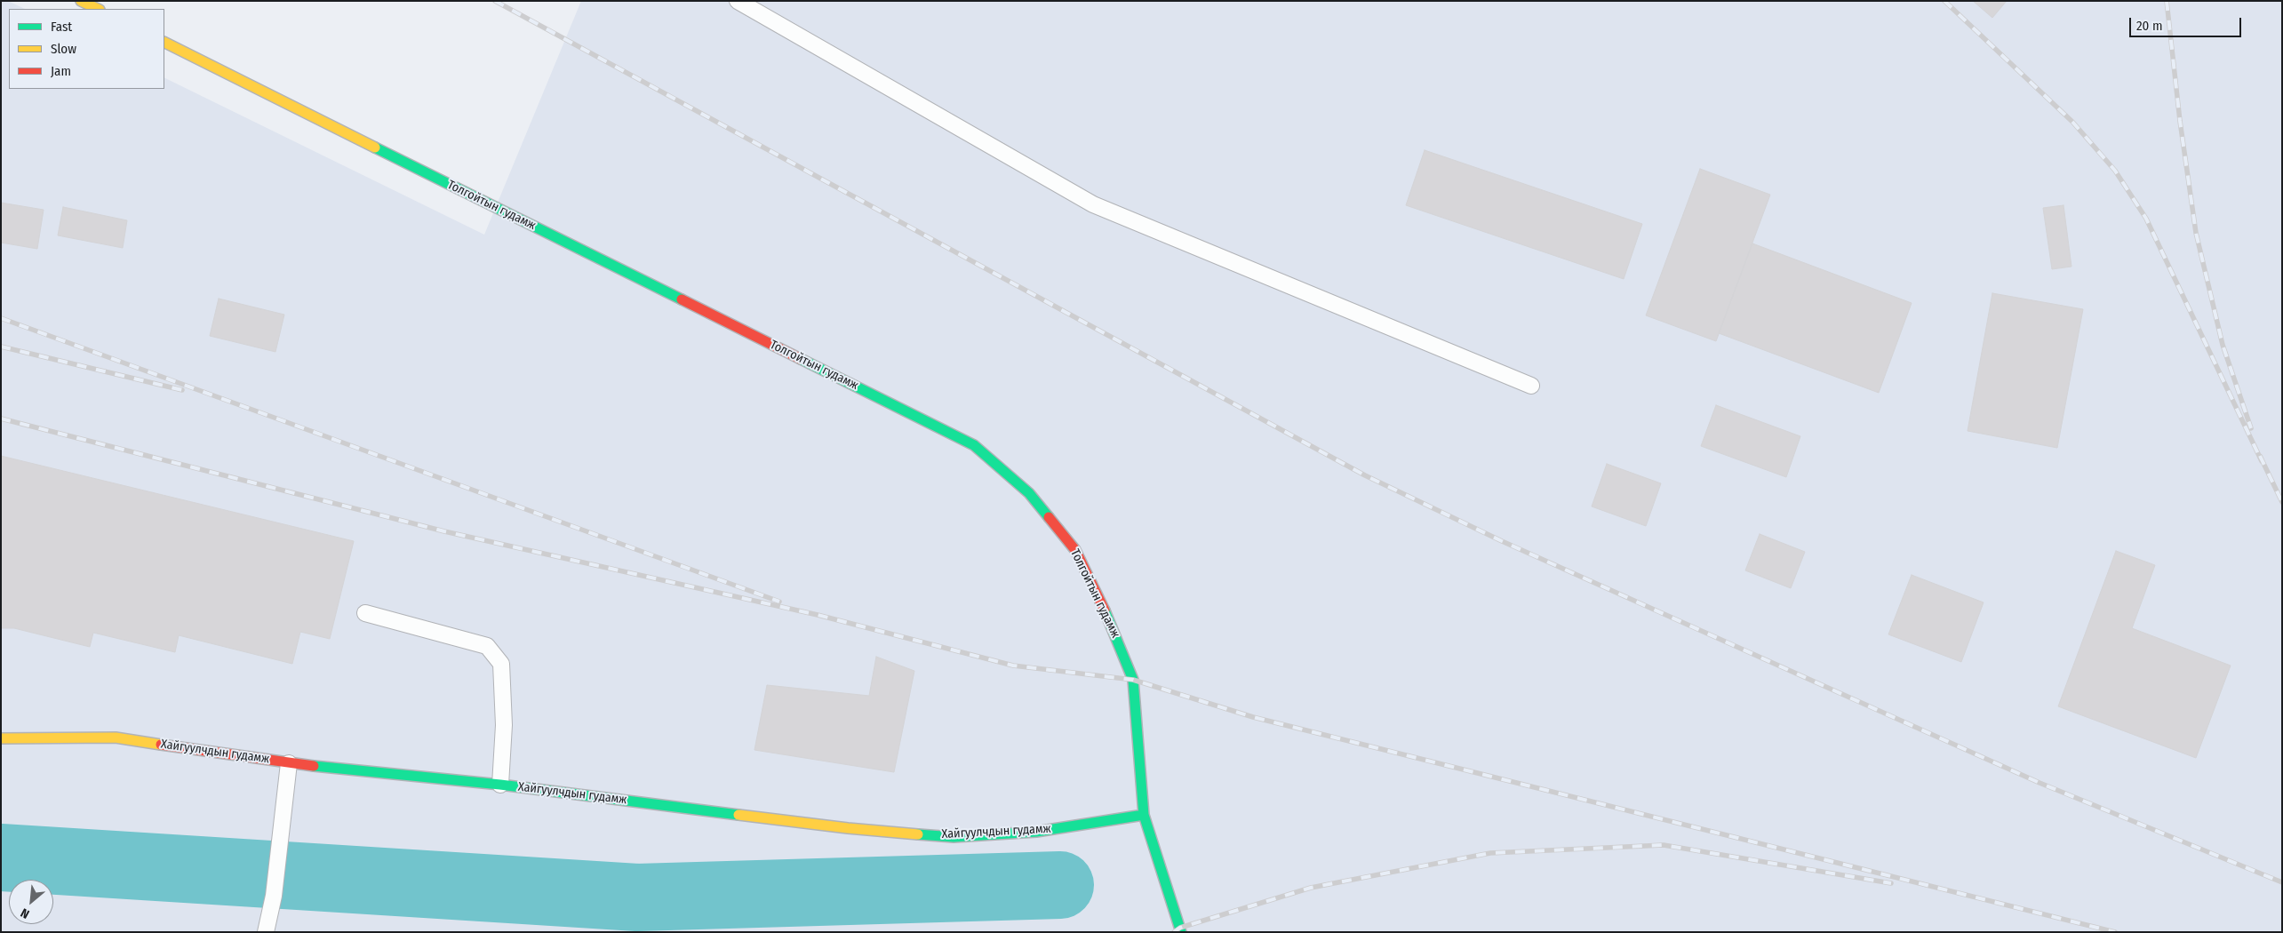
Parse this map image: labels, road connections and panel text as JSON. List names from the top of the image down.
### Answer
{
  "streets": {
    "main road": ["Толгойтын гудамж", "Хайгуулчдын гудамж"]
  },
  "crossings": [
    ["Толгойтын гудамж", "Хайгуулчдын гудамж"]
  ],
  "legend": ["Fast", "Slow", "Jam"],
  "scale_bar": "20 m",
  "north": "bottom left"
}
